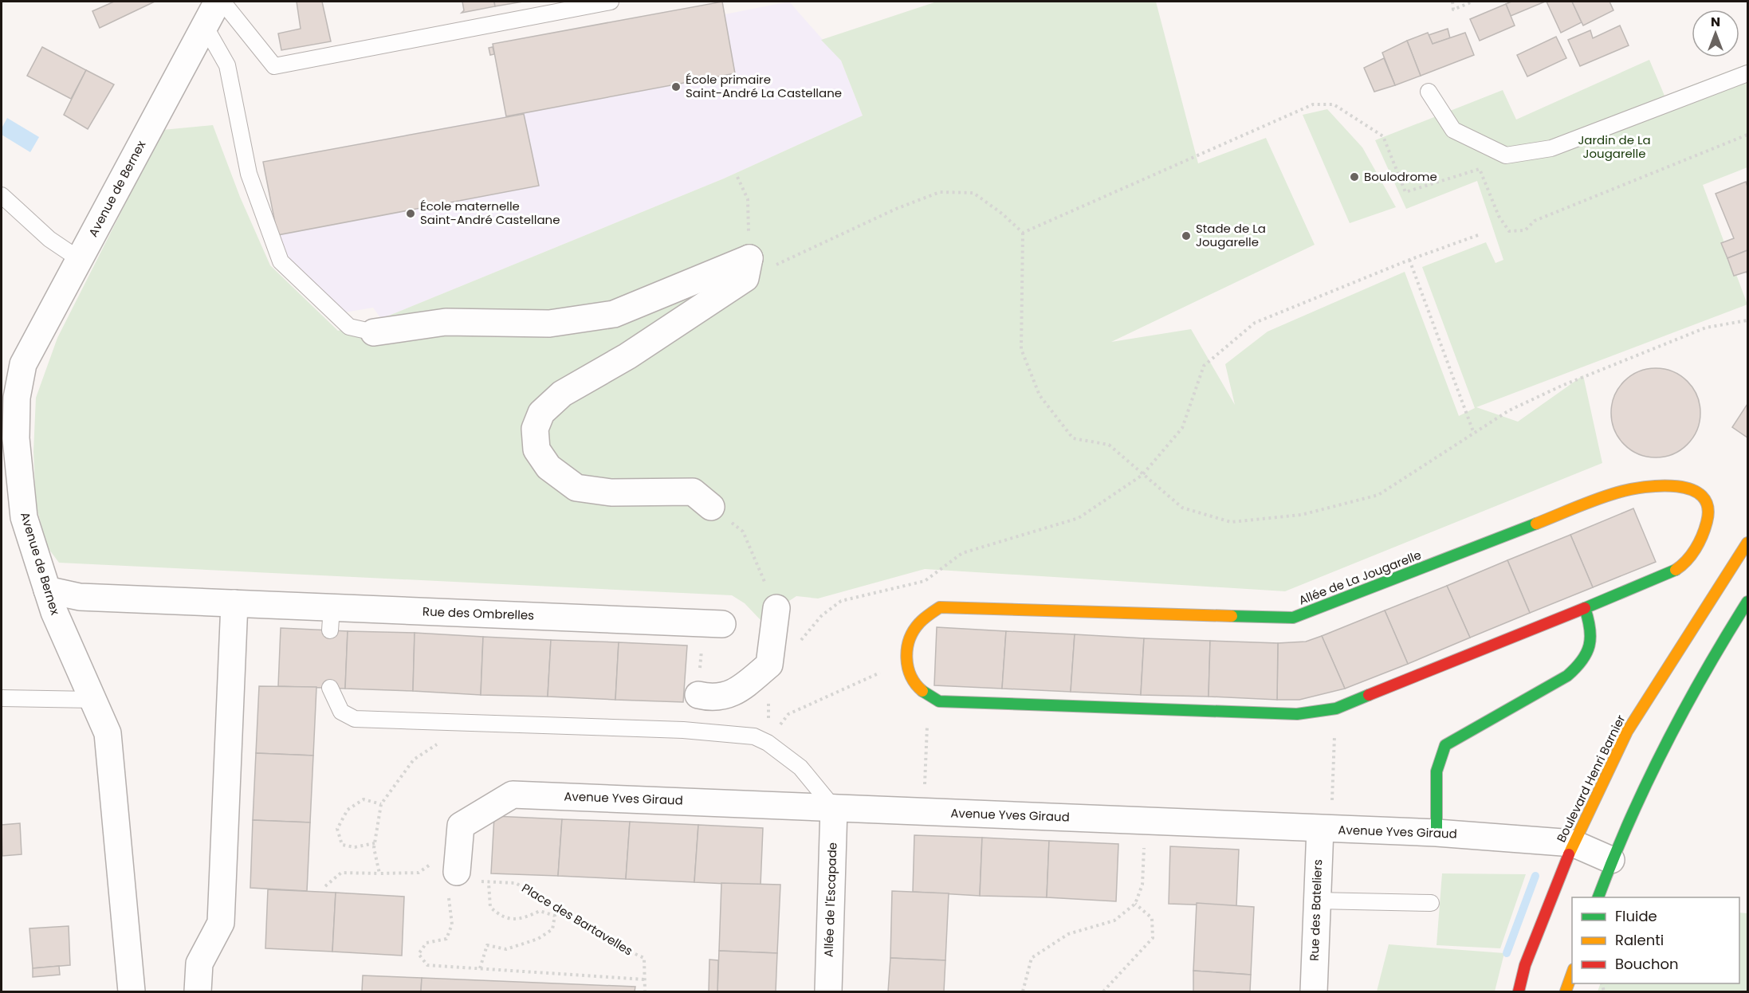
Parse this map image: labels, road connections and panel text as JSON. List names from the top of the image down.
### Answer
{
  "streets": {
    "street": [
      "Avenue de Bernex",
      "Allée de La Jougarelle",
      "Rue des Ombrelles",
      "Boulevard Henri Barnier",
      "Avenue Yves Giraud",
      "Allée de l'Escapade",
      "Rue des Bateliers"
    ],
    "path": ["Place des Bartavelles"]
  },
  "crossings": [
    ["Avenue de Bernex", "Rue des Ombrelles"],
    ["Boulevard Henri Barnier", "Avenue Yves Giraud"],
    ["Avenue Yves Giraud", "Allée de l'Escapade"],
    ["Avenue Yves Giraud", "Rue des Bateliers"],
    ["Avenue Yves Giraud", "Place des Bartavelles"]
  ],
  "parks": ["Jardin de La Jougarelle"],
  "places": [
    "École primaire Saint-André La Castellane",
    "Boulodrome",
    "École maternelle Saint-André Castellane",
    "Stade de La Jougarelle"
  ],
  "legend": ["Fluide", "Ralenti", "Bouchon"],
  "north": "top"
}
